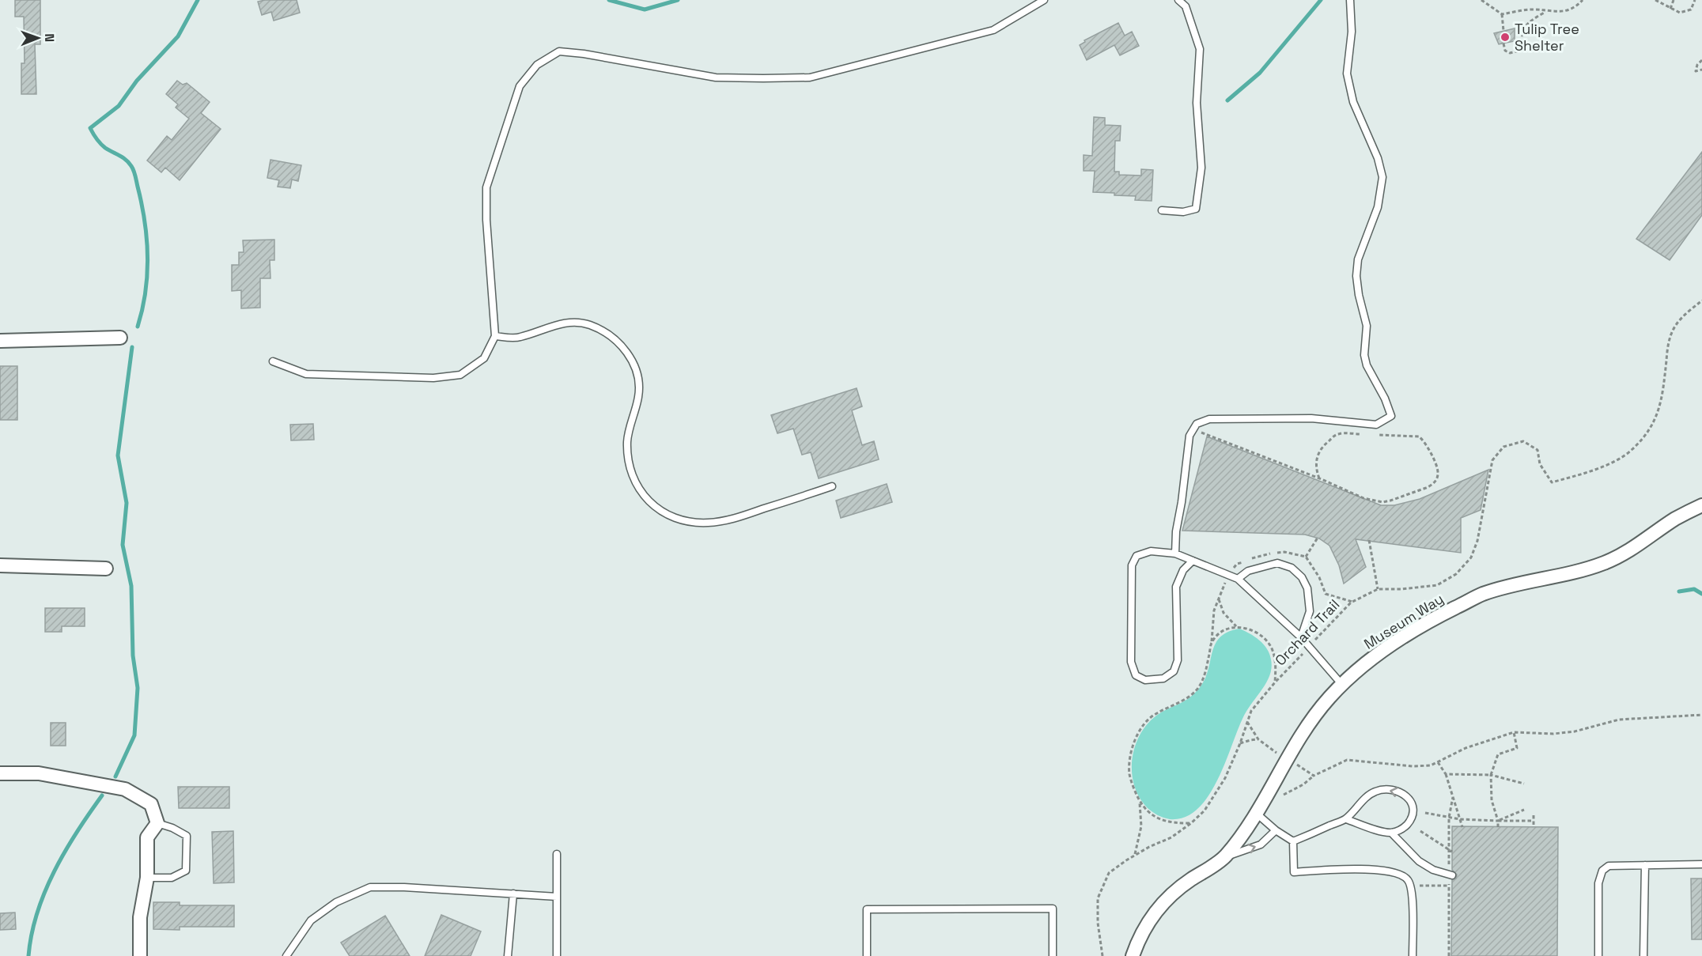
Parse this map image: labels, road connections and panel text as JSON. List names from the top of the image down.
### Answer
{
  "streets": {
    "street": ["Museum Way"],
    "path": ["Orchard Trail"]
  },
  "places": ["Tulip Tree Shelter"],
  "north": "right"
}
